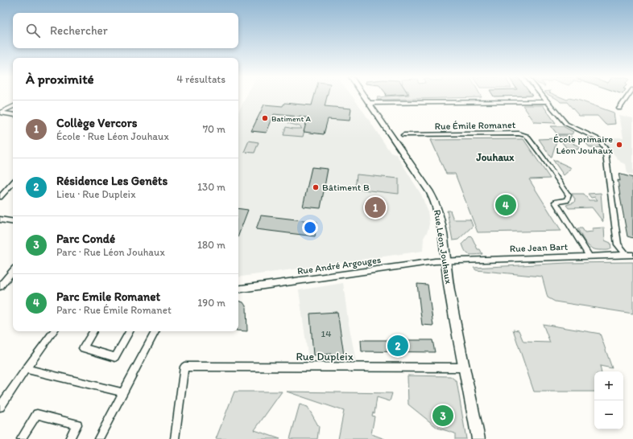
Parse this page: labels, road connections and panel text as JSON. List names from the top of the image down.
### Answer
{
  "streets": {
    "street": [
      "Rue Émile Romanet",
      "Rue Léon Jouhaux",
      "Rue Jean Bart",
      "Rue André Argouges",
      "Rue Dupleix"
    ]
  },
  "crossings": [
    ["Rue Émile Romanet", "Rue Jean Bart"],
    ["Rue Léon Jouhaux", "Rue Jean Bart"],
    ["Rue Léon Jouhaux", "Rue André Argouges"],
    ["Rue Léon Jouhaux", "Rue Dupleix"],
    ["Rue Jean Bart", "Rue André Argouges"]
  ],
  "districts": ["Jouhaux"],
  "places": ["Batiment A", "École primaire Léon Jouhaux", "Bâtiment B"],
  "house_numbers": ["14"],
  "page": {
    "search": "Rechercher",
    "heading": ["À proximité", "4 résultats"],
    "list": [
      {
        "mark": "1",
        "name": "Collège Vercors",
        "note": "École · Rue Léon Jouhaux",
        "value": "70 m"
      },
      {
        "mark": "2",
        "name": "Résidence Les Genêts",
        "note": "Lieu · Rue Dupleix",
        "value": "130 m"
      },
      {
        "mark": "3",
        "name": "Parc Condé",
        "note": "Parc · Rue Léon Jouhaux",
        "value": "180 m"
      },
      {
        "mark": "4",
        "name": "Parc Emile Romanet",
        "note": "Parc · Rue Émile Romanet",
        "value": "190 m"
      }
    ],
    "pins": [
      "4",
      "1",
      "2",
      "3"
    ],
    "map_buttons": ["+", "−"]
  }
}
